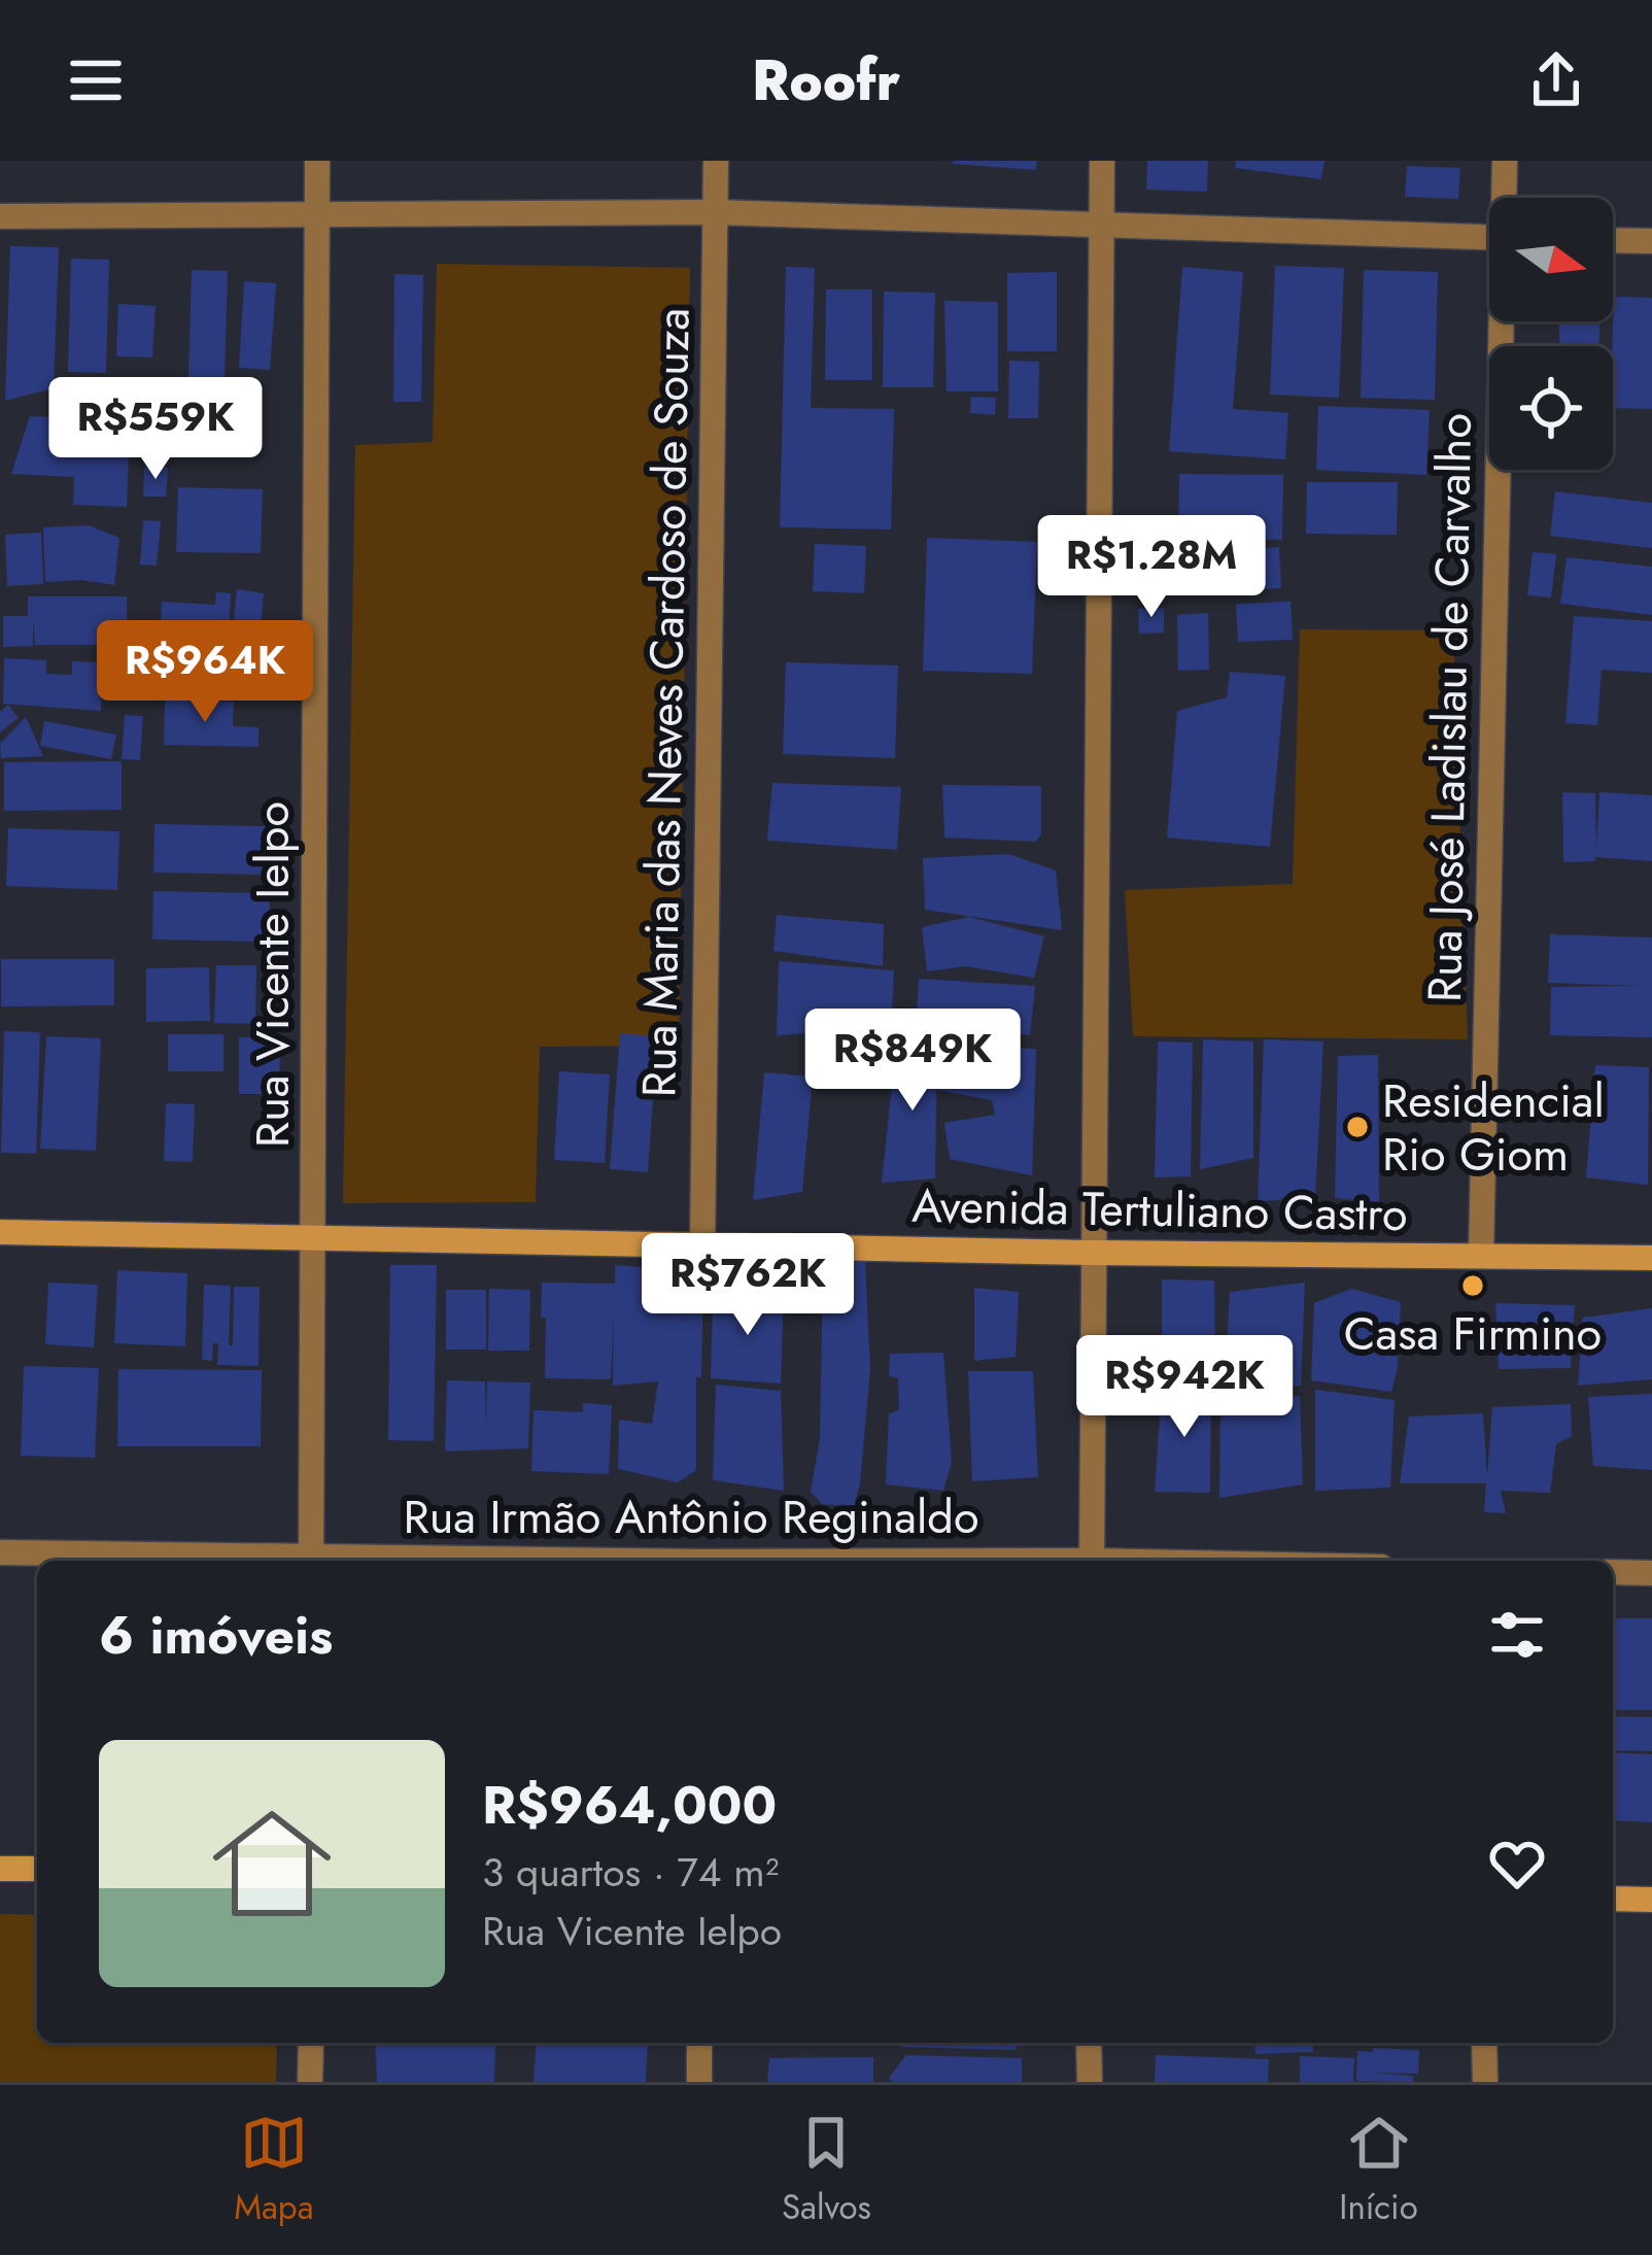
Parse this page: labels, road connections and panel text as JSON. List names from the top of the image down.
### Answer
{
  "streets": {
    "street": [
      "Rua Maria das Neves Cardoso de Souza",
      "Rua José Ladislau de Carvalho",
      "Rua Vicente Ielpo",
      "Avenida Tertuliano Castro",
      "Rua Irmão Antônio Reginaldo"
    ]
  },
  "crossings": [
    ["Rua Maria das Neves Cardoso de Souza", "Avenida Tertuliano Castro"],
    ["Rua José Ladislau de Carvalho", "Avenida Tertuliano Castro"],
    ["Rua Vicente Ielpo", "Avenida Tertuliano Castro"]
  ],
  "places": ["Residencial Rio Giom", "Casa Firmino"],
  "north": "right",
  "page": {
    "header": "Roofr",
    "price": [
      "R$559K",
      "R$1.28M",
      "R$964K",
      "R$849K",
      "R$762K",
      "R$942K"
    ],
    "heading": "6 imóveis",
    "list": [
      {
        "name": "R$964,000",
        "note": "3 quartos · 74 m² · Rua Vicente Ielpo"
      }
    ],
    "tabs": ["Mapa", "Salvos", "Início"]
  }
}
